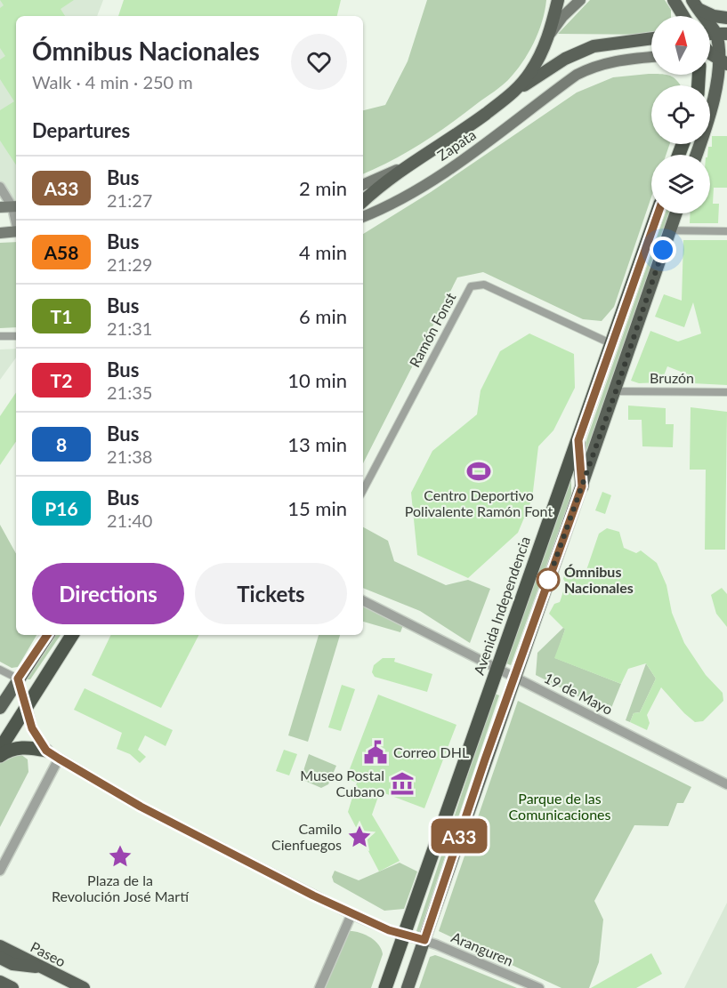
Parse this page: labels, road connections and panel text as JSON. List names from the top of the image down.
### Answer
{
  "streets": {
    "highway": ["Avenida Independencia"],
    "main road": ["Zapata", "Paseo"],
    "street": [
      "Ramón Fonst",
      "Bruzón",
      "19 de Mayo",
      "Aranguren"
    ]
  },
  "crossings": [
    ["Ramón Fonst", "Avenida Independencia"],
    ["Avenida Independencia", "19 de Mayo"],
    ["Avenida Independencia", "Aranguren"]
  ],
  "parks": ["Parque de las Comunicaciones"],
  "places": {
    "sports": ["Centro Deportivo Polivalente Ramón Font"],
    "other": ["Ómnibus Nacionales"],
    "public building": ["Correo DHL"],
    "museum": ["Museo Postal Cubano"],
    "place": ["Camilo Cienfuegos", "Plaza de la Revolución José Martí"]
  },
  "lines": ["bus line A33"],
  "north": "top",
  "page": {
    "on_map": "A33",
    "heading": [
      ["Ómnibus Nacionales", "Walk · 4 min · 250 m"],
      "Departures"
    ],
    "list": [
      {
        "mark": "A33",
        "name": "Bus",
        "note": "21:27",
        "value": "2 min"
      },
      {
        "mark": "A58",
        "name": "Bus",
        "note": "21:29",
        "value": "4 min"
      },
      {
        "mark": "T1",
        "name": "Bus",
        "note": "21:31",
        "value": "6 min"
      },
      {
        "mark": "T2",
        "name": "Bus",
        "note": "21:35",
        "value": "10 min"
      },
      {
        "mark": "8",
        "name": "Bus",
        "note": "21:38",
        "value": "13 min"
      },
      {
        "mark": "P16",
        "name": "Bus",
        "note": "21:40",
        "value": "15 min"
      }
    ],
    "buttons": ["Directions", "Tickets"]
  }
}
